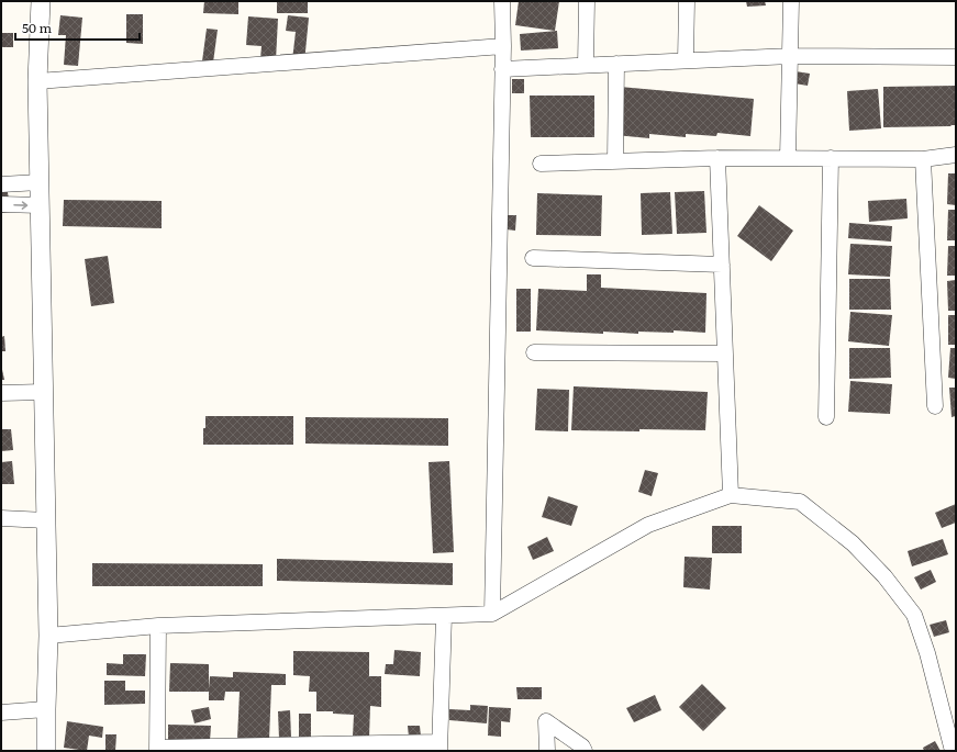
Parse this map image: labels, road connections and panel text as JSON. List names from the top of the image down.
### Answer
{
  "scale_bar": "50 m"
}
